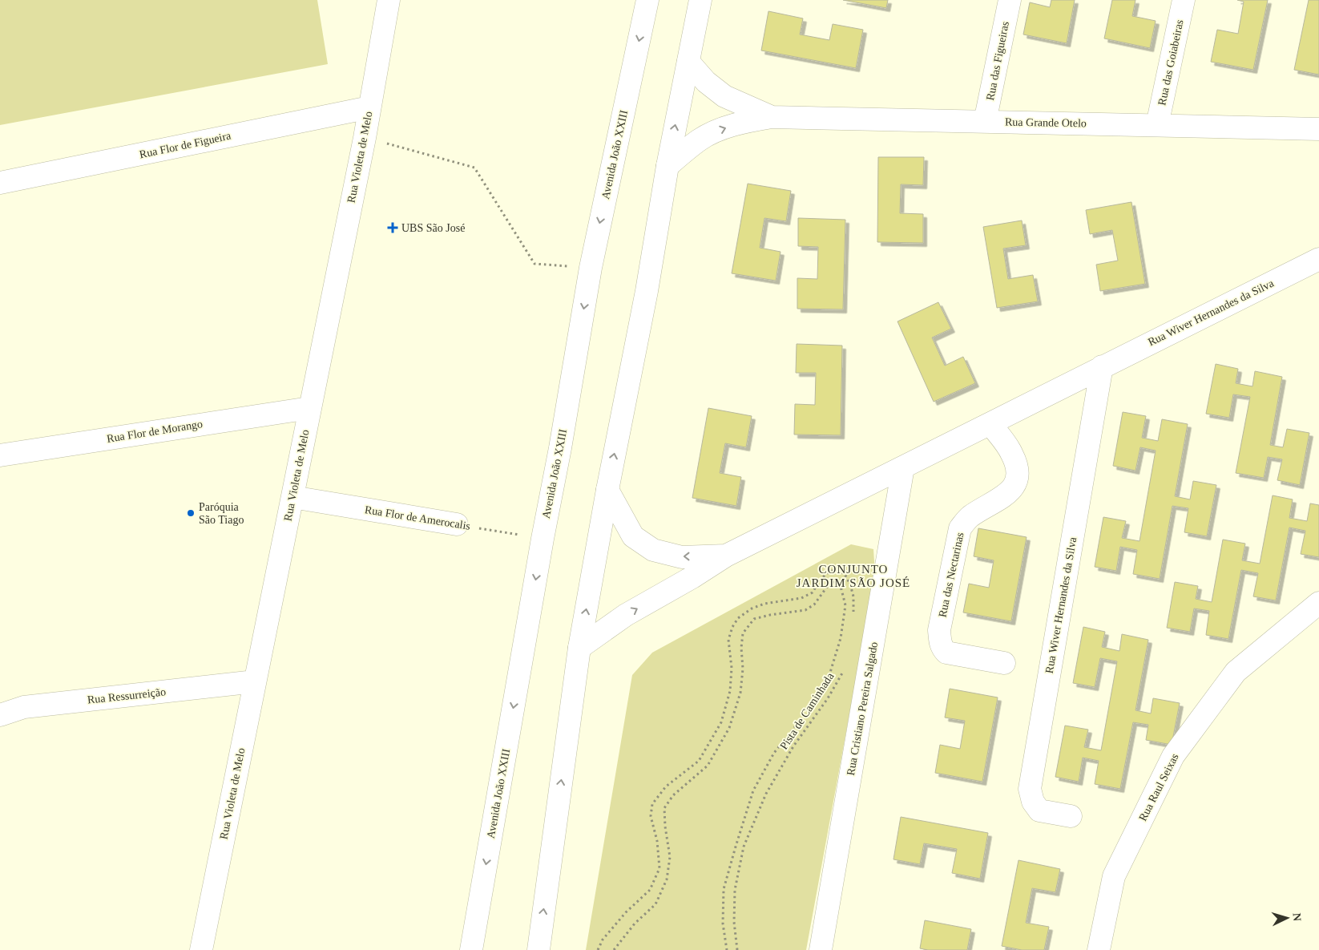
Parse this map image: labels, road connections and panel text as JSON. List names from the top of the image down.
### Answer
{
  "streets": {
    "street": [
      "Rua das Figueiras",
      "Rua das Goiabeiras",
      "Rua Grande Otelo",
      "Rua Flor de Figueira",
      "Avenida João XXIII",
      "Rua Violeta de Melo",
      "Rua Wiver Hernandes da Silva",
      "Rua Flor de Morango",
      "Rua Flor de Amerocalis",
      "Rua das Nectarinas",
      "Rua Ressurreição",
      "Rua Cristiano Pereira Salgado",
      "Rua Raul Seixas"
    ],
    "path": ["Pista de Caminhada"]
  },
  "crossings": [
    ["Rua das Figueiras", "Rua Grande Otelo"],
    ["Rua das Goiabeiras", "Rua Grande Otelo"],
    ["Rua Flor de Figueira", "Rua Violeta de Melo"],
    ["Avenida João XXIII", "Rua Flor de Amerocalis"],
    ["Rua Violeta de Melo", "Rua Flor de Morango"],
    ["Rua Violeta de Melo", "Rua Flor de Amerocalis"],
    ["Rua Violeta de Melo", "Rua Ressurreição"],
    ["Rua Wiver Hernandes da Silva", "Rua das Nectarinas"],
    ["Rua Wiver Hernandes da Silva", "Rua Cristiano Pereira Salgado"]
  ],
  "districts": ["CONJUNTO JARDIM SÃO JOSÉ"],
  "places": {
    "health": ["UBS São José"],
    "other": ["Paróquia São Tiago"]
  },
  "north": "right"
}
